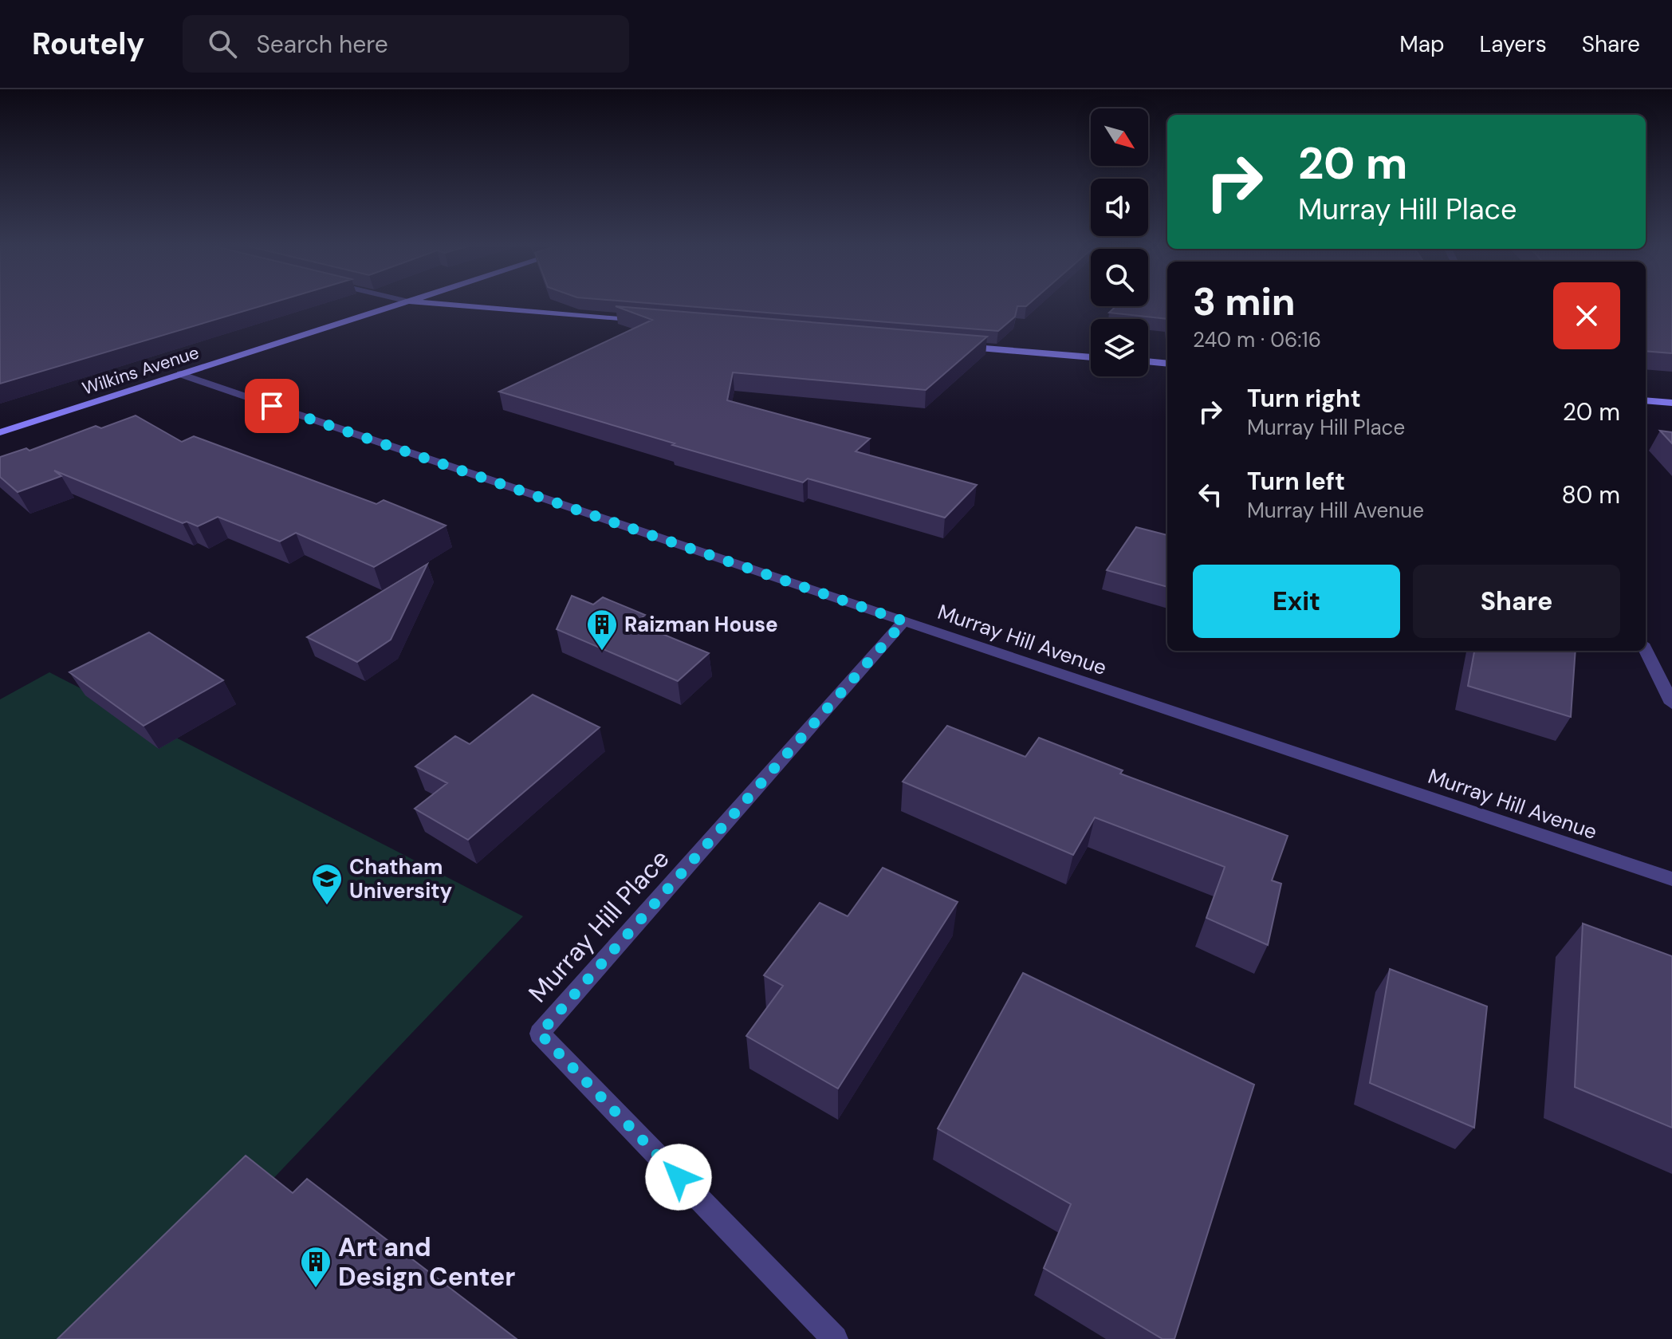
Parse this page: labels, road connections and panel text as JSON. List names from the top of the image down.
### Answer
{
  "streets": {
    "main road": ["Wilkins Avenue"],
    "street": ["Murray Hill Avenue", "Murray Hill Place"]
  },
  "crossings": [
    ["Wilkins Avenue", "Murray Hill Avenue"],
    ["Murray Hill Avenue", "Murray Hill Place"]
  ],
  "places": {
    "building": ["Raizman House", "Art and Design Center"],
    "school or university": ["Chatham University"]
  },
  "north": "bottom right",
  "page": {
    "header": "Routely",
    "search": "Search here",
    "nav": ["Map", "Layers", "Share"],
    "turn": ["20 m", "Murray Hill Place"],
    "heading": ["3 min", "240 m · 06:16"],
    "list": [
      {
        "name": "Turn right",
        "note": "Murray Hill Place",
        "value": "20 m"
      },
      {
        "name": "Turn left",
        "note": "Murray Hill Avenue",
        "value": "80 m"
      }
    ],
    "buttons": ["Exit", "Share"]
  }
}
